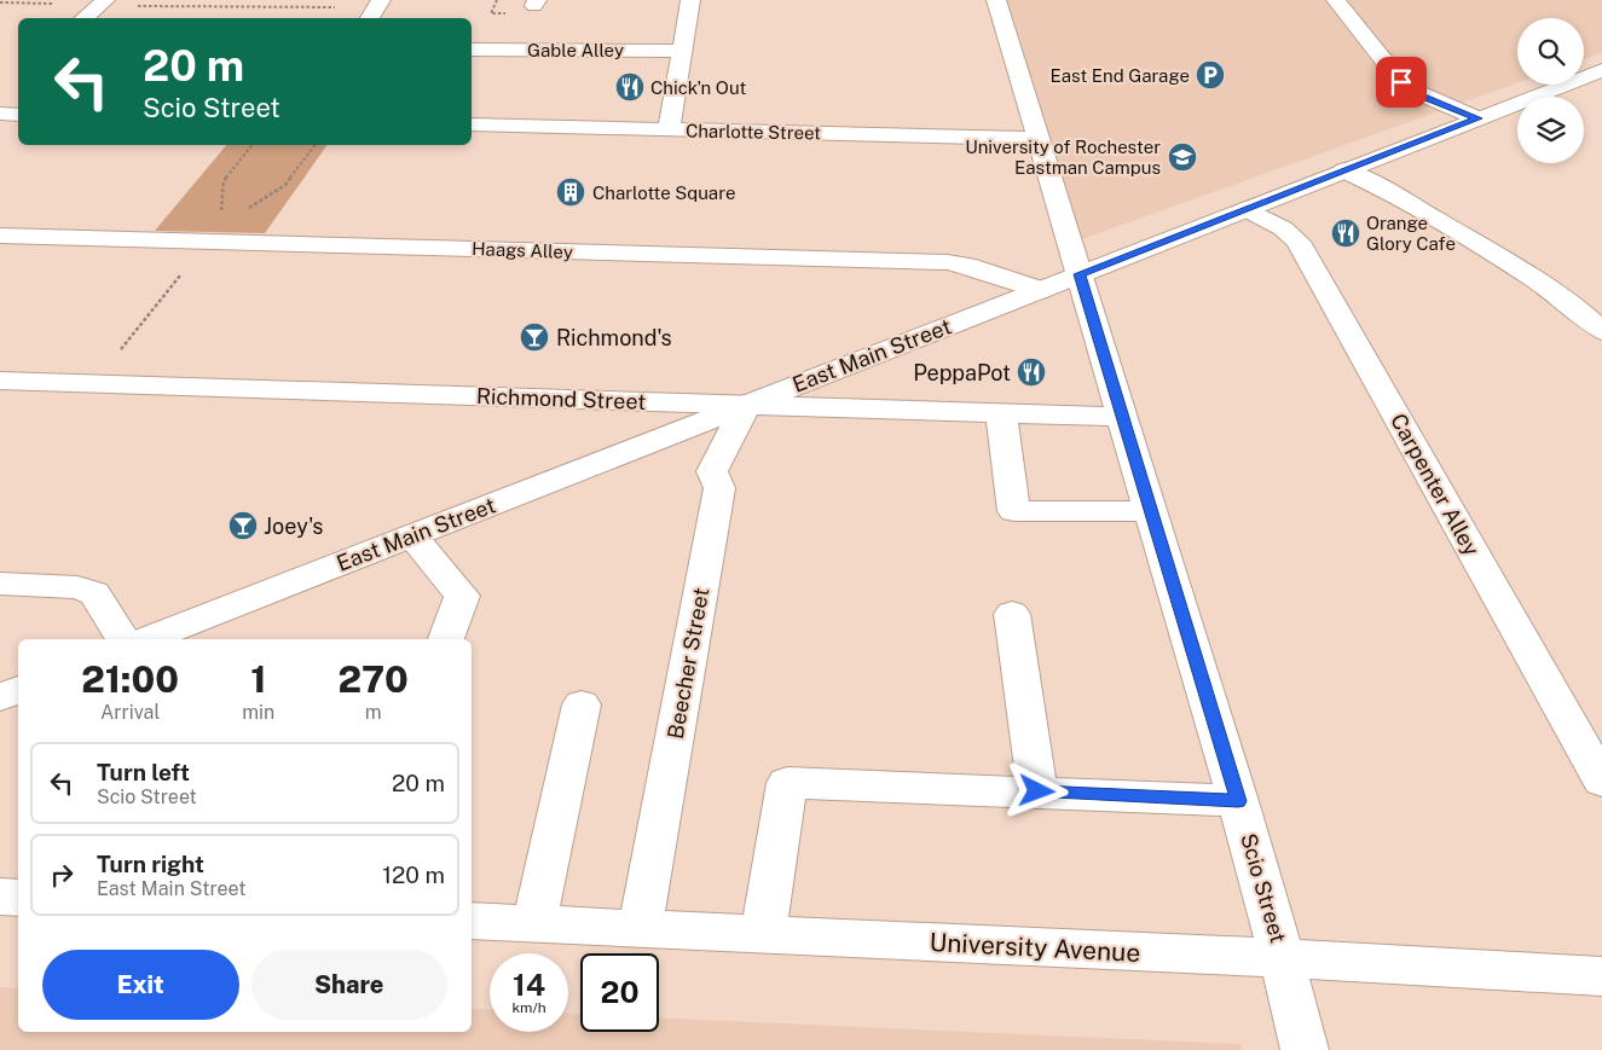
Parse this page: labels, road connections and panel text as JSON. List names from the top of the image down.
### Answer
{
  "streets": {
    "street": [
      "Gable Alley",
      "Charlotte Street",
      "Haags Alley",
      "East Main Street",
      "Richmond Street",
      "Carpenter Alley",
      "Beecher Street",
      "Scio Street",
      "University Avenue"
    ]
  },
  "crossings": [
    ["Charlotte Street", "Scio Street"],
    ["Haags Alley", "East Main Street"],
    ["East Main Street", "Richmond Street"],
    ["East Main Street", "Carpenter Alley"],
    ["East Main Street", "Beecher Street"],
    ["East Main Street", "Scio Street"],
    ["Richmond Street", "Beecher Street"],
    ["Richmond Street", "Scio Street"],
    ["Beecher Street", "University Avenue"],
    ["Scio Street", "University Avenue"]
  ],
  "places": {
    "parking": ["East End Garage"],
    "restaurant": ["Chick'n Out", "Orange Glory Cafe", "PeppaPot"],
    "school or university": ["University of Rochester Eastman Campus"],
    "building": ["Charlotte Square"],
    "bar": ["Richmond's", "Joey's"]
  },
  "page": {
    "turn": ["20 m", "Scio Street"],
    "eta": [
      "21:00",
      "Arrival",
      "1",
      "min",
      "270",
      "m"
    ],
    "list": [
      {
        "name": "Turn left",
        "note": "Scio Street",
        "value": "20 m"
      },
      {
        "name": "Turn right",
        "note": "East Main Street",
        "value": "120 m"
      }
    ],
    "buttons": ["Exit", "Share"],
    "speed": "14 km/h",
    "limit": "20"
  }
}
